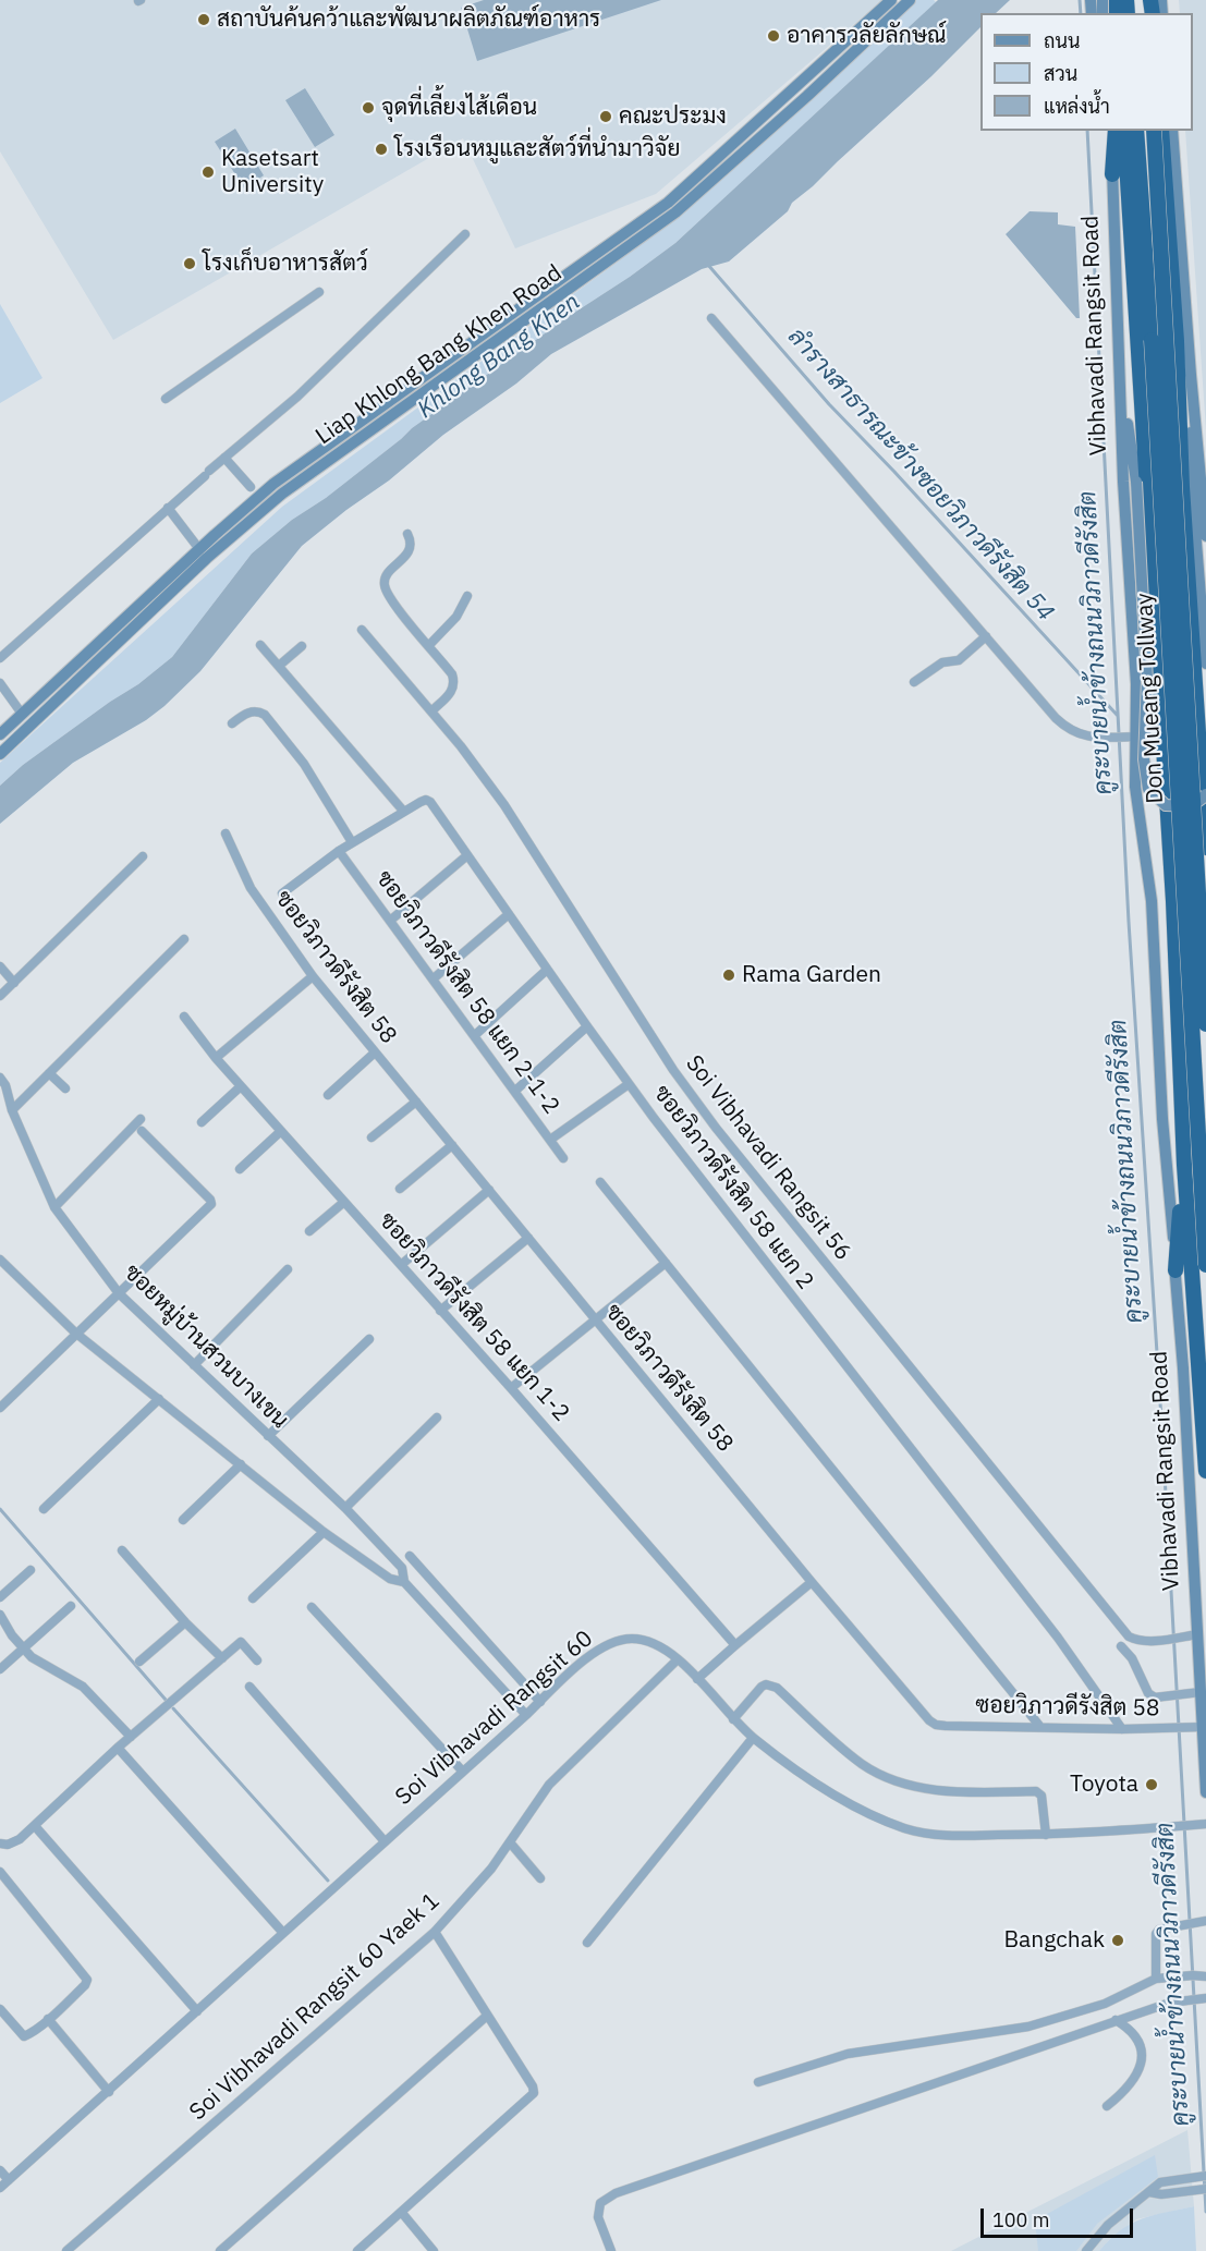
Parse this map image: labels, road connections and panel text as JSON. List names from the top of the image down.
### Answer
{
  "streets": {
    "highway": ["Vibhavadi Rangsit Road", "Don Mueang Tollway"],
    "main road": ["Liap Khlong Bang Khen Road"],
    "street": [
      "ซอยวิภาวดีรังสิต 58",
      "ซอยวิภาวดีรังสิต 58 แยก 2-1-2",
      "Soi Vibhavadi Rangsit 56",
      "ซอยวิภาวดีรังสิต 58 แยก 2",
      "ซอยวิภาวดีรังสิต 58 แยก 1-2",
      "ซอยหมู่บ้านสวนบางเขน",
      "Soi Vibhavadi Rangsit 60",
      "Soi Vibhavadi Rangsit 60 Yaek 1"
    ]
  },
  "crossings": [
    ["Vibhavadi Rangsit Road", "ซอยวิภาวดีรังสิต 58"],
    ["Vibhavadi Rangsit Road", "Soi Vibhavadi Rangsit 56"],
    ["ซอยวิภาวดีรังสิต 58", "ซอยวิภาวดีรังสิต 58 แยก 2"],
    ["ซอยวิภาวดีรังสิต 58 แยก 2-1-2", "ซอยวิภาวดีรังสิต 58 แยก 2"],
    ["ซอยหมู่บ้านสวนบางเขน", "Soi Vibhavadi Rangsit 60"],
    ["Soi Vibhavadi Rangsit 60", "Soi Vibhavadi Rangsit 60 Yaek 1"]
  ],
  "water": ["Khlong Bang Khen", "ลำรางสาธารณะข้างซอยวิภาวดีรังสิต 54", "คูระบายน้ำข้างถนนวิภาวดีรังสิต"],
  "places": [
    "สถาบันค้นคว้าและพัฒนาผลิตภัณฑ์อาหาร",
    "อาคารวลัยลักษณ์",
    "จุดที่เลี้ยงไส้เดือน",
    "คณะประมง",
    "โรงเรือนหมูและสัตว์ที่นำมาวิจัย",
    "Kasetsart University",
    "โรงเก็บอาหารสัตว์",
    "Rama Garden",
    "Toyota",
    "Bangchak"
  ],
  "legend": ["ถนน", "สวน", "แหล่งน้ำ"],
  "scale_bar": "100 m"
}
